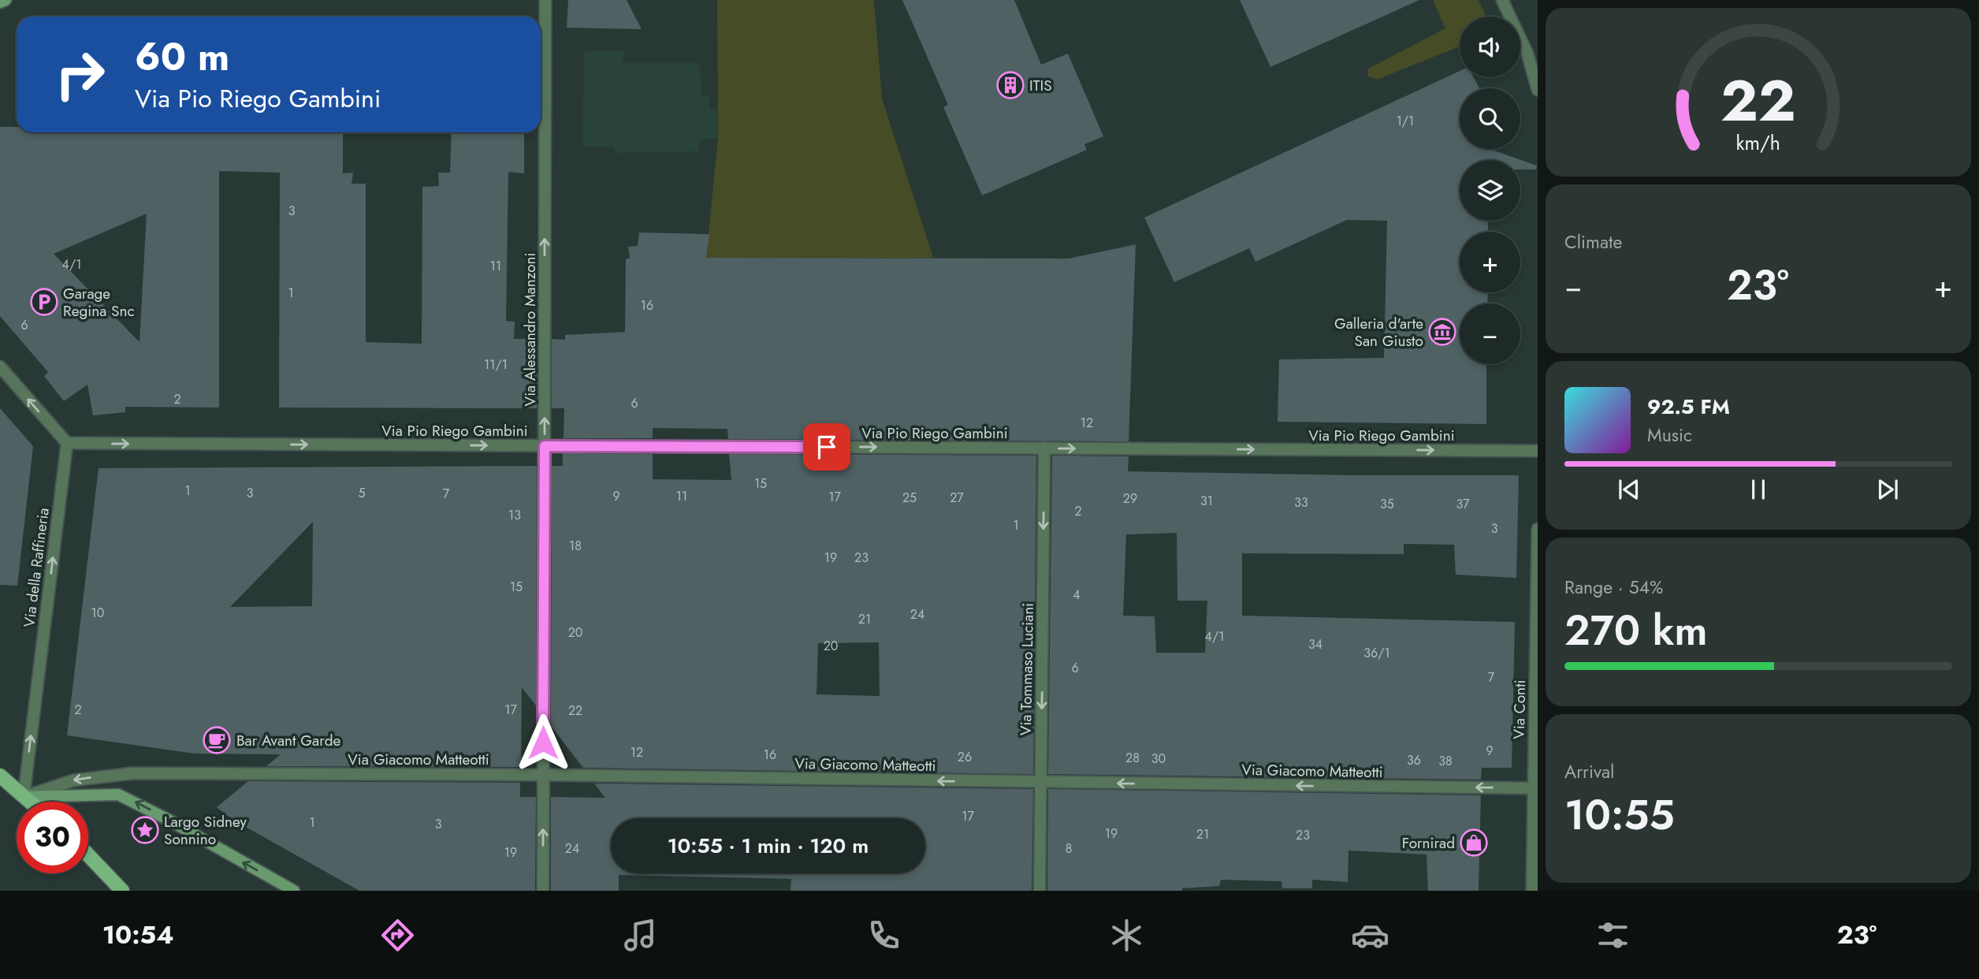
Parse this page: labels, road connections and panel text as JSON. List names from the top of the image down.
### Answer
{
  "streets": {
    "street": [
      "Via Alessandro Manzoni",
      "Via Pio Riego Gambini",
      "Via della Raffineria",
      "Via Tommaso Luciani",
      "Via Conti",
      "Via Giacomo Matteotti"
    ]
  },
  "crossings": [
    ["Via Alessandro Manzoni", "Via Pio Riego Gambini"],
    ["Via Alessandro Manzoni", "Via Giacomo Matteotti"],
    ["Via Pio Riego Gambini", "Via della Raffineria"],
    ["Via Pio Riego Gambini", "Via Tommaso Luciani"],
    ["Via della Raffineria", "Via Giacomo Matteotti"],
    ["Via Tommaso Luciani", "Via Giacomo Matteotti"],
    ["Via Conti", "Via Giacomo Matteotti"]
  ],
  "one_way": [
    "Via Alessandro Manzoni",
    "Via Pio Riego Gambini",
    "Via della Raffineria",
    "Via Tommaso Luciani",
    "Via Giacomo Matteotti"
  ],
  "places": {
    "building": ["ITIS"],
    "parking": ["Garage Regina Snc"],
    "museum": ["Galleria d'arte San Giusto"],
    "cafe": ["Bar Avant Garde"],
    "place": ["Largo Sidney Sonnino"],
    "shop": ["Fornirad"]
  },
  "house_numbers": [
    "1/1",
    "3",
    "4/1",
    "11",
    "1",
    "16",
    "6",
    "11/1",
    "2",
    "6",
    "12",
    "15",
    "1",
    "3",
    "5",
    "7",
    "9",
    "11",
    "17",
    "25",
    "27",
    "29",
    "31",
    "33",
    "35",
    "37",
    "2",
    "13",
    "1",
    "3",
    "18",
    "19",
    "23",
    "15",
    "4",
    "10",
    "24",
    "21",
    "20",
    "4/1",
    "34",
    "20",
    "36/1",
    "6",
    "7",
    "2",
    "17",
    "22",
    "9",
    "12",
    "16",
    "26",
    "28",
    "30",
    "36",
    "38",
    "17",
    "1",
    "3",
    "19",
    "21",
    "23",
    "24",
    "8",
    "19"
  ],
  "page": {
    "map_buttons": ["+", "−"],
    "turn": ["60 m", "Via Pio Riego Gambini"],
    "tile": [
      "Climate",
      ["Range · 54%", "270 km"],
      ["Arrival", "10:55"]
    ],
    "heat": ["−", "23°", "+"],
    "song": ["92.5 FM", "Music"],
    "limit": "30",
    "trip": "10:55 · 1 min · 120 m",
    "tabs": ["10:54", "23°"],
    "gauge": ["22", "km/h"]
  }
}
